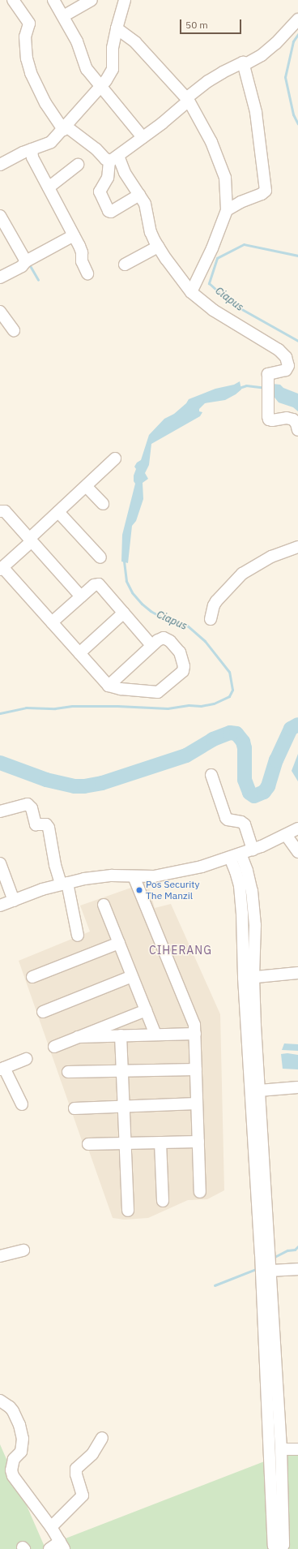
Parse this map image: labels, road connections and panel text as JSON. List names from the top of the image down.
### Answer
{
  "districts": ["CIHERANG"],
  "water": ["Ciapus"],
  "places": ["Pos Security The Manzil"],
  "scale_bar": "50 m"
}
